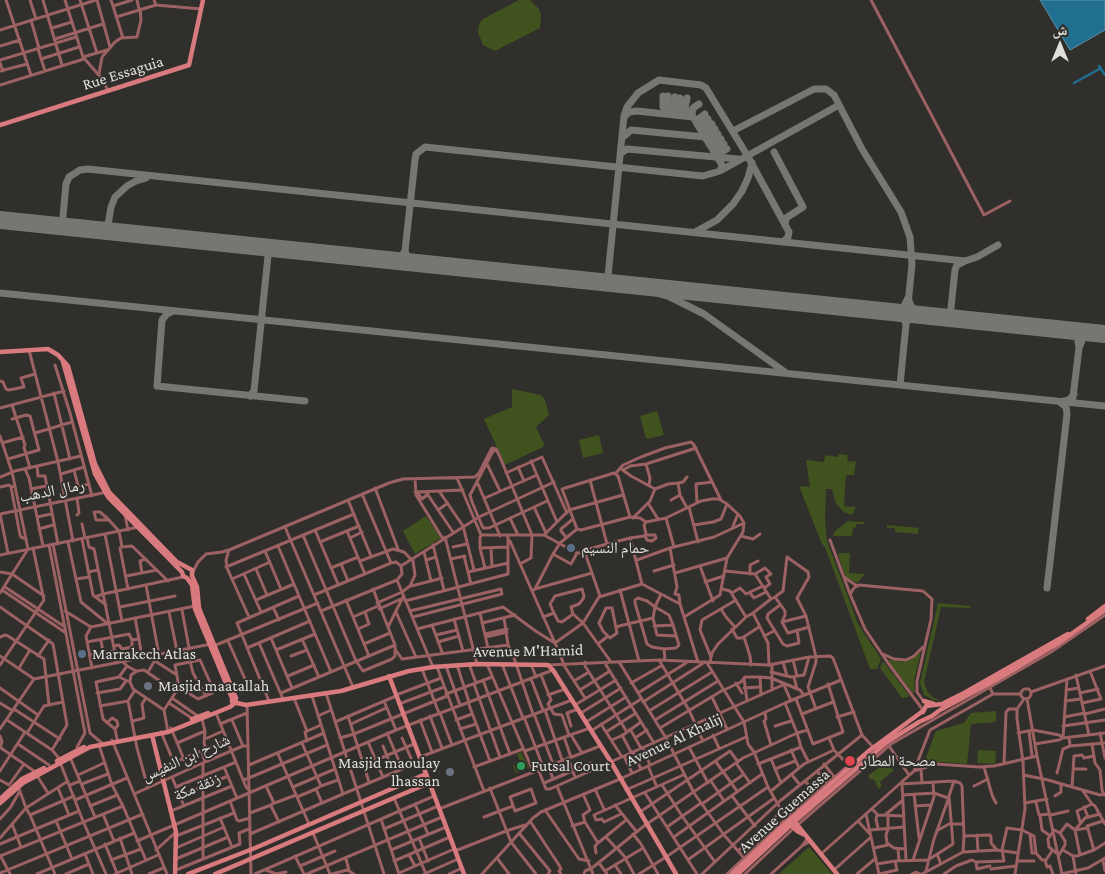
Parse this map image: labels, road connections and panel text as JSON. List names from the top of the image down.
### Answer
{
  "streets": {
    "street": [
      "Rue Essaguia",
      "رمال الدهب",
      "Avenue M'Hamid",
      "Avenue Al Khalij",
      "شارح ابن النفيس",
      "زنقة مكة",
      "Avenue Guemassa"
    ]
  },
  "crossings": [
    ["Avenue M'Hamid", "Avenue Al Khalij"]
  ],
  "places": [
    "حمام النسيم",
    "Marrakech Atlas",
    "Masjid maatallah",
    "مصحة المطار",
    "Futsal Court",
    "Masjid maoulay lhassan"
  ],
  "north": "top"
}
